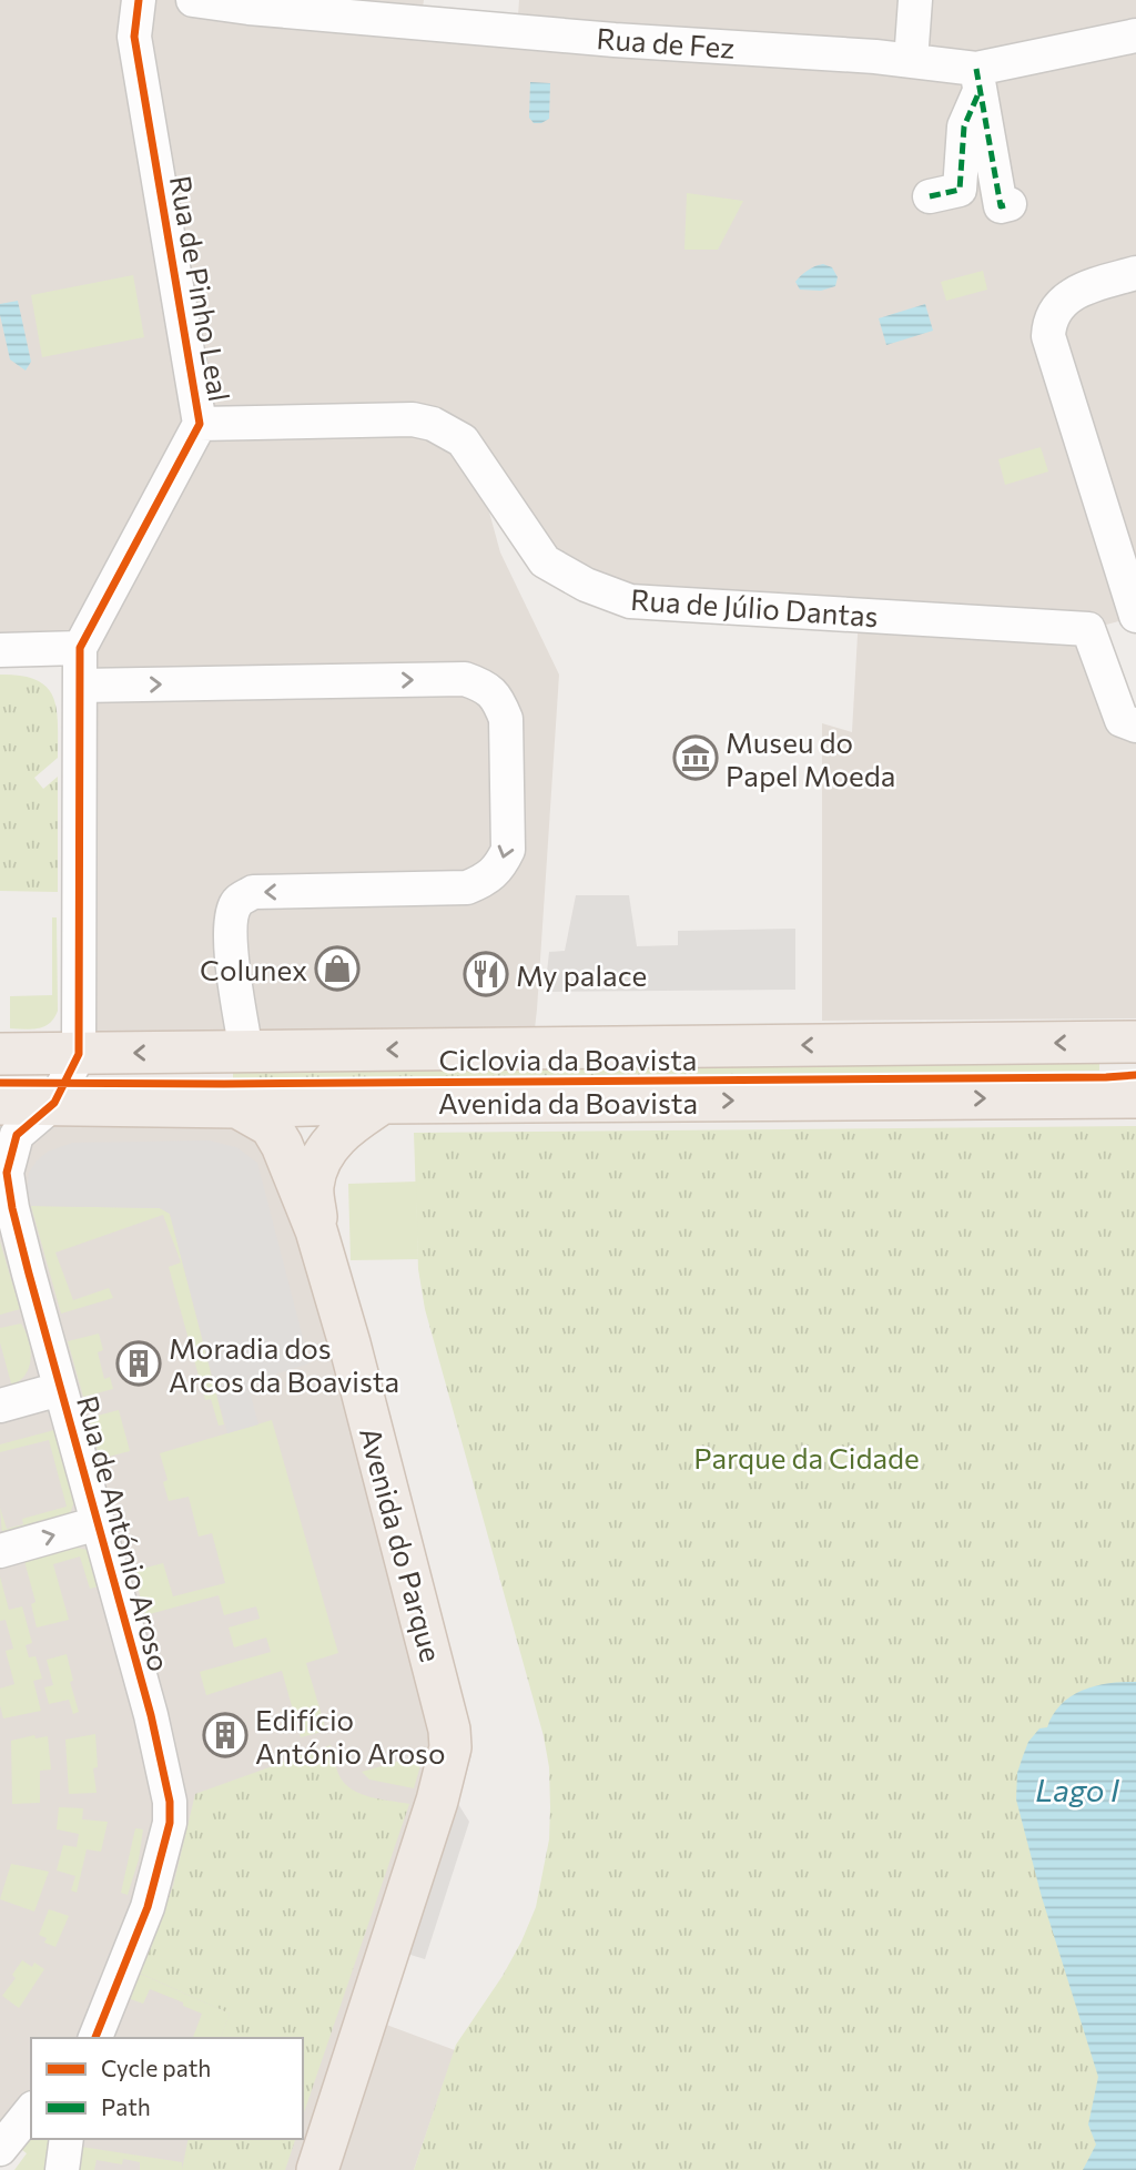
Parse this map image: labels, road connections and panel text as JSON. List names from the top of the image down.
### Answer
{
  "streets": {
    "main road": ["Avenida da Boavista", "Avenida do Parque"],
    "street": [
      "Rua de Fez",
      "Rua de Pinho Leal",
      "Rua de Júlio Dantas",
      "Rua de António Aroso"
    ],
    "cycle path": ["Ciclovia da Boavista"]
  },
  "crossings": [
    ["Rua de Pinho Leal", "Rua de Júlio Dantas"],
    ["Avenida da Boavista", "Rua de António Aroso"],
    ["Avenida da Boavista", "Avenida do Parque"]
  ],
  "water": ["Lago I"],
  "parks": ["Parque da Cidade"],
  "places": {
    "museum": ["Museu do Papel Moeda"],
    "shop": ["Colunex"],
    "restaurant": ["My palace"],
    "building": ["Moradia dos Arcos da Boavista", "Edifício António Aroso"]
  },
  "legend": ["Cycle path", "Path"]
}
